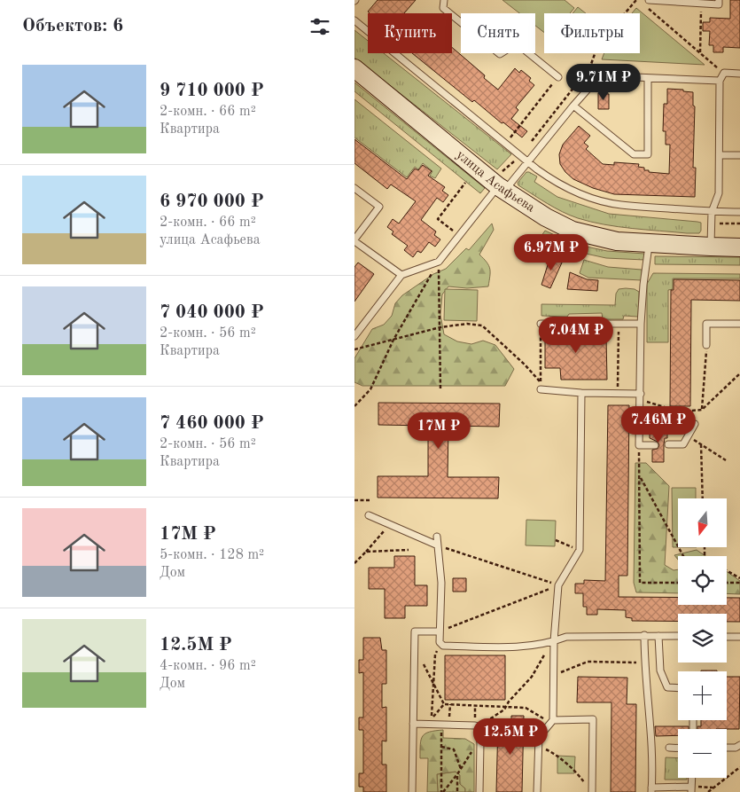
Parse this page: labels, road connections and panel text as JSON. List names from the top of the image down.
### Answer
{
  "streets": {
    "street": ["улица Асафьева"]
  },
  "north": "bottom",
  "page": {
    "heading": "Объектов: 6",
    "chip": ["Купить", "Снять", "Фильтры"],
    "list": [
      {
        "name": "9 710 000 ₽",
        "note": "2-комн. · 66 m² · Квартира"
      },
      {
        "name": "6 970 000 ₽",
        "note": "2-комн. · 66 m² · улица Асафьева"
      },
      {
        "name": "7 040 000 ₽",
        "note": "2-комн. · 56 m² · Квартира"
      },
      {
        "name": "7 460 000 ₽",
        "note": "2-комн. · 56 m² · Квартира"
      },
      {
        "name": "17M ₽",
        "note": "5-комн. · 128 m² · Дом"
      },
      {
        "name": "12.5M ₽",
        "note": "4-комн. · 96 m² · Дом"
      }
    ],
    "price": [
      "9.71M ₽",
      "6.97M ₽",
      "7.04M ₽",
      "7.46M ₽",
      "17M ₽",
      "12.5M ₽"
    ],
    "map_buttons": ["+", "−"]
  }
}
